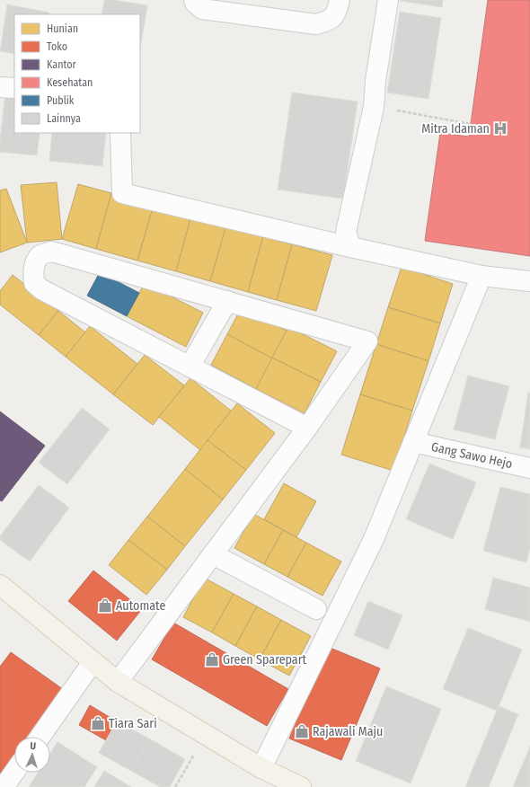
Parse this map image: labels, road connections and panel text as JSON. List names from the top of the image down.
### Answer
{
  "streets": {
    "street": ["Gang Sawo Hejo"]
  },
  "places": {
    "hospital": ["Mitra Idaman"],
    "shop": [
      "Automate",
      "Green Sparepart",
      "Tiara Sari",
      "Rajawali Maju"
    ]
  },
  "legend": [
    "Hunian",
    "Toko",
    "Kantor",
    "Kesehatan",
    "Publik",
    "Lainnya"
  ],
  "north": "top"
}
